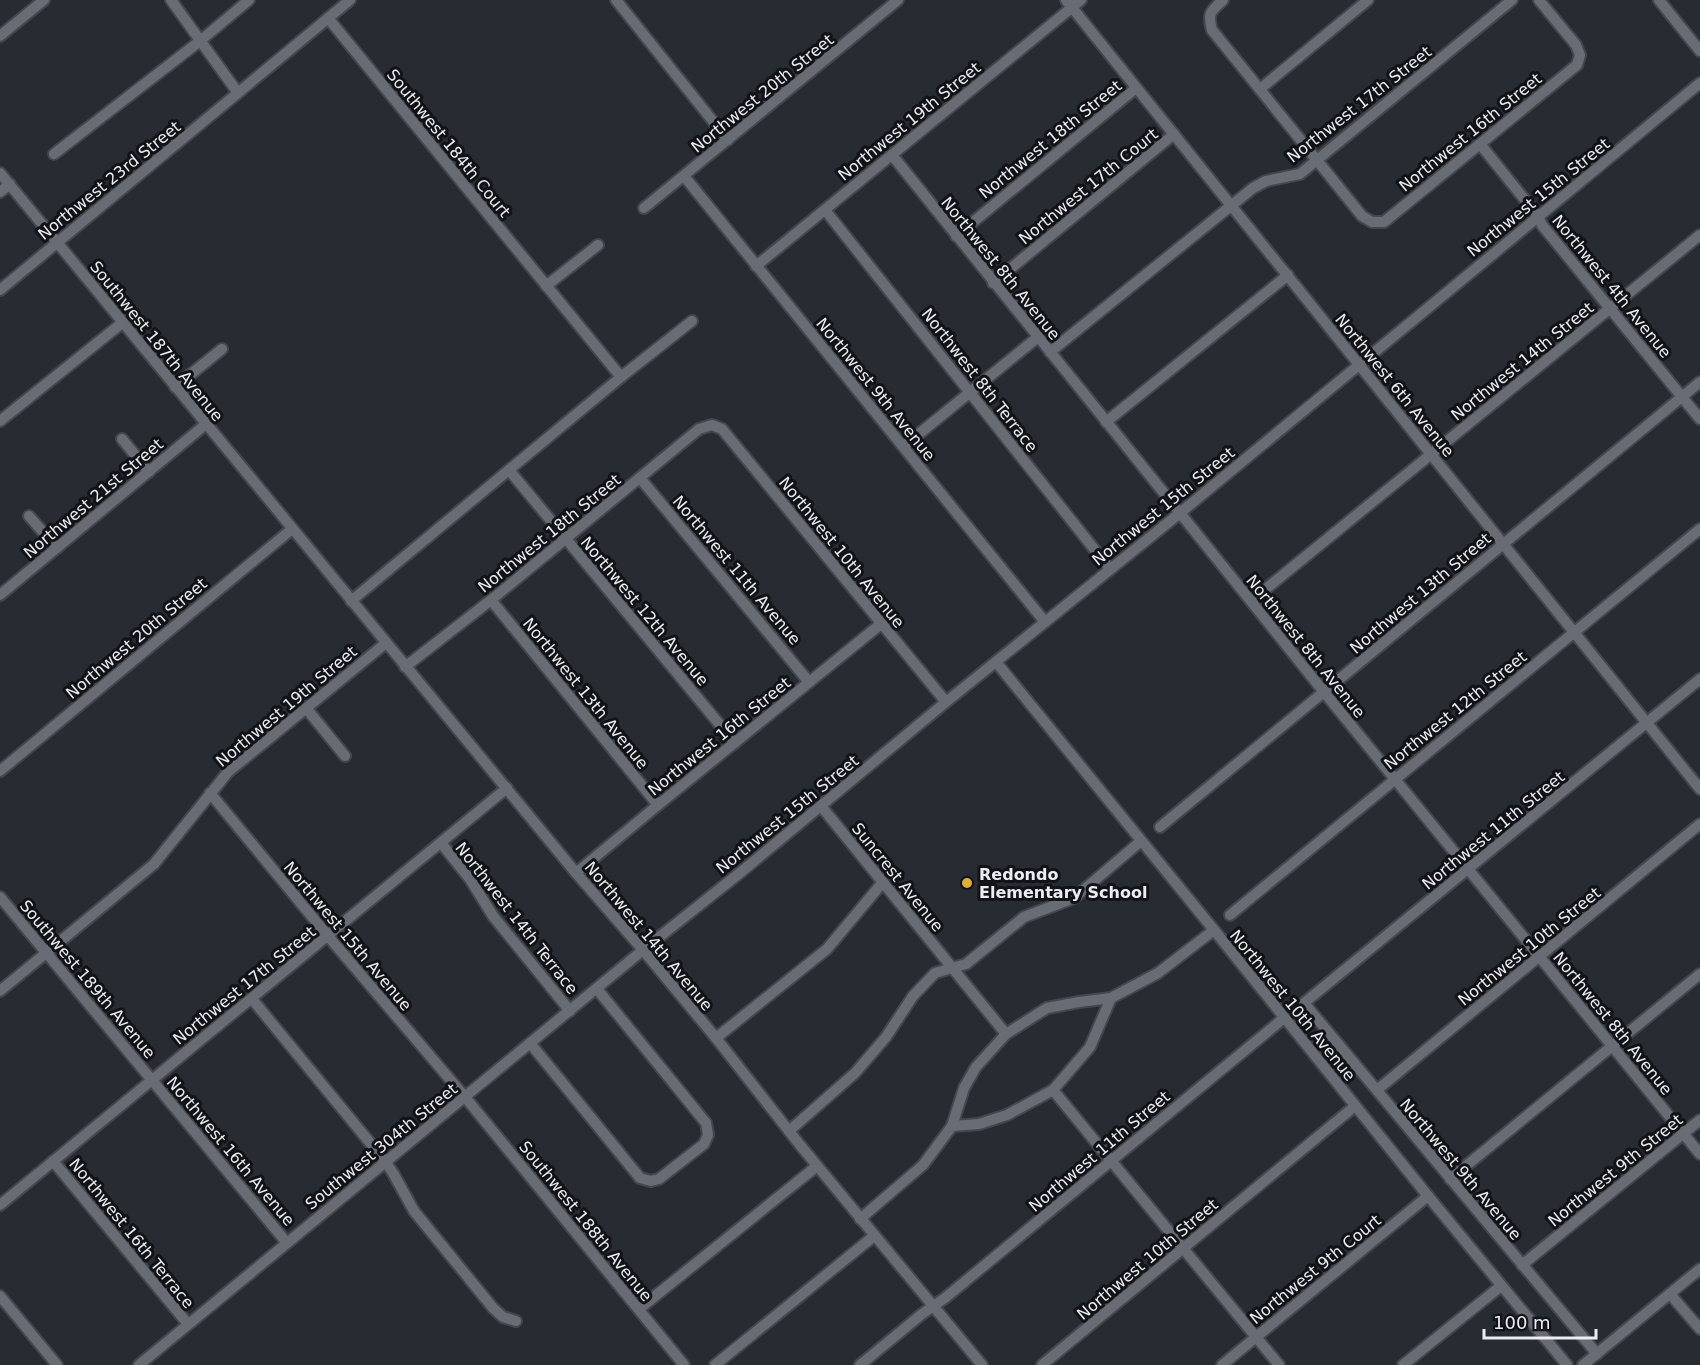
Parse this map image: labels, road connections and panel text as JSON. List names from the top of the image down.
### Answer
{
  "streets": {
    "street": [
      "Northwest 20th Street",
      "Northwest 17th Street",
      "Northwest 19th Street",
      "Northwest 16th Street",
      "Northwest 18th Street",
      "Southwest 184th Court",
      "Northwest 23rd Street",
      "Northwest 17th Court",
      "Northwest 15th Street",
      "Northwest 8th Avenue",
      "Northwest 4th Avenue",
      "Southwest 187th Avenue",
      "Northwest 14th Street",
      "Northwest 8th Terrace",
      "Northwest 6th Avenue",
      "Northwest 9th Avenue",
      "Northwest 21st Street",
      "Northwest 10th Avenue",
      "Northwest 11th Avenue",
      "Northwest 13th Street",
      "Northwest 12th Avenue",
      "Northwest 13th Avenue",
      "Northwest 12th Street",
      "Northwest 11th Street",
      "Suncrest Avenue",
      "Northwest 14th Terrace",
      "Northwest 15th Avenue",
      "Northwest 14th Avenue",
      "Northwest 10th Street",
      "Southwest 189th Avenue",
      "Southwest 304th Street",
      "Northwest 16th Avenue",
      "Northwest 9th Street",
      "Southwest 188th Avenue",
      "Northwest 16th Terrace",
      "Northwest 9th Court"
    ]
  },
  "crossings": [
    ["Northwest 20th Street", "Southwest 187th Avenue"],
    ["Northwest 20th Street", "Northwest 9th Avenue"],
    ["Northwest 20th Street", "Northwest 14th Avenue"],
    ["Northwest 17th Street", "Northwest 16th Street"],
    ["Northwest 17th Street", "Northwest 8th Avenue"],
    ["Northwest 17th Street", "Northwest 6th Avenue"],
    ["Northwest 17th Street", "Northwest 14th Terrace"],
    ["Northwest 17th Street", "Northwest 15th Avenue"],
    ["Northwest 17th Street", "Northwest 14th Avenue"],
    ["Northwest 17th Street", "Southwest 189th Avenue"],
    ["Northwest 17th Street", "Northwest 16th Avenue"],
    ["Northwest 17th Street", "Northwest 16th Terrace"],
    ["Northwest 19th Street", "Northwest 8th Avenue"],
    ["Northwest 19th Street", "Northwest 8th Terrace"],
    ["Northwest 19th Street", "Northwest 6th Avenue"],
    ["Northwest 19th Street", "Northwest 9th Avenue"],
    ["Northwest 19th Street", "Northwest 15th Avenue"],
    ["Northwest 19th Street", "Northwest 14th Avenue"],
    ["Northwest 19th Street", "Southwest 189th Avenue"],
    ["Northwest 16th Street", "Northwest 4th Avenue"],
    ["Northwest 16th Street", "Northwest 10th Avenue"],
    ["Northwest 16th Street", "Northwest 11th Avenue"],
    ["Northwest 16th Street", "Northwest 12th Avenue"],
    ["Northwest 16th Street", "Northwest 13th Avenue"],
    ["Northwest 16th Street", "Northwest 14th Avenue"],
    ["Northwest 18th Street", "Northwest 8th Avenue"],
    ["Northwest 18th Street", "Northwest 6th Avenue"],
    ["Northwest 18th Street", "Northwest 10th Avenue"],
    ["Northwest 18th Street", "Northwest 11th Avenue"],
    ["Northwest 18th Street", "Northwest 12th Avenue"],
    ["Northwest 18th Street", "Northwest 13th Avenue"],
    ["Northwest 18th Street", "Northwest 14th Avenue"],
    ["Southwest 184th Court", "Northwest 23rd Street"],
    ["Northwest 23rd Street", "Southwest 187th Avenue"],
    ["Northwest 17th Court", "Northwest 8th Avenue"],
    ["Northwest 17th Court", "Northwest 6th Avenue"],
    ["Northwest 15th Street", "Northwest 8th Avenue"],
    ["Northwest 15th Street", "Northwest 4th Avenue"],
    ["Northwest 15th Street", "Northwest 8th Terrace"],
    ["Northwest 15th Street", "Northwest 6th Avenue"],
    ["Northwest 15th Street", "Northwest 9th Avenue"],
    ["Northwest 15th Street", "Northwest 10th Avenue"],
    ["Northwest 15th Street", "Suncrest Avenue"],
    ["Northwest 15th Street", "Northwest 14th Avenue"],
    ["Northwest 15th Street", "Southwest 304th Street"],
    ["Northwest 8th Avenue", "Northwest 14th Street"],
    ["Northwest 8th Avenue", "Northwest 13th Street"],
    ["Northwest 8th Avenue", "Northwest 12th Street"],
    ["Northwest 8th Avenue", "Northwest 11th Street"],
    ["Northwest 8th Avenue", "Northwest 10th Street"],
    ["Northwest 8th Avenue", "Northwest 9th Street"],
    ["Northwest 4th Avenue", "Northwest 14th Street"],
    ["Northwest 4th Avenue", "Northwest 13th Street"],
    ["Southwest 187th Avenue", "Northwest 21st Street"],
    ["Southwest 187th Avenue", "Northwest 14th Avenue"],
    ["Northwest 14th Street", "Northwest 6th Avenue"],
    ["Northwest 6th Avenue", "Northwest 13th Street"],
    ["Northwest 6th Avenue", "Northwest 12th Street"],
    ["Northwest 6th Avenue", "Northwest 11th Street"],
    ["Northwest 9th Avenue", "Northwest 11th Street"],
    ["Northwest 9th Avenue", "Northwest 10th Street"],
    ["Northwest 9th Avenue", "Northwest 9th Street"],
    ["Northwest 10th Avenue", "Northwest 11th Street"],
    ["Northwest 10th Avenue", "Northwest 10th Street"],
    ["Northwest 10th Avenue", "Northwest 9th Court"],
    ["Northwest 11th Street", "Northwest 14th Avenue"],
    ["Northwest 14th Terrace", "Southwest 304th Street"],
    ["Northwest 15th Avenue", "Southwest 304th Street"],
    ["Northwest 15th Avenue", "Southwest 188th Avenue"],
    ["Northwest 14th Avenue", "Southwest 304th Street"],
    ["Southwest 189th Avenue", "Northwest 16th Avenue"],
    ["Southwest 304th Street", "Northwest 16th Avenue"],
    ["Southwest 304th Street", "Southwest 188th Avenue"],
    ["Southwest 304th Street", "Northwest 16th Terrace"]
  ],
  "places": ["Redondo Elementary School"],
  "scale_bar": "100 m"
}
